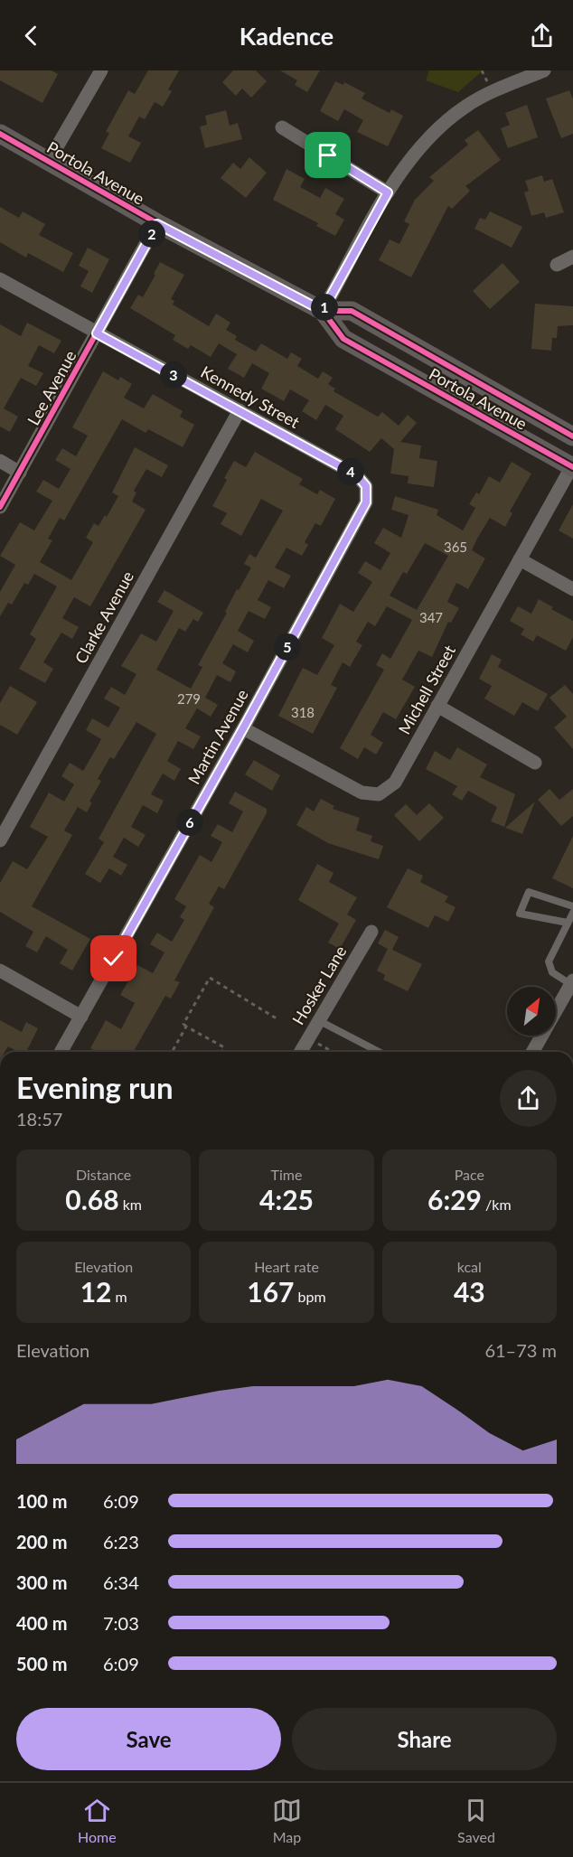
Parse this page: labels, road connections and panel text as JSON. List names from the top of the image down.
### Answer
{
  "streets": {
    "main road": ["Portola Avenue"],
    "street": [
      "Lee Avenue",
      "Kennedy Street",
      "Clarke Avenue",
      "Michell Street",
      "Martin Avenue",
      "Hosker Lane"
    ]
  },
  "crossings": [
    ["Portola Avenue", "Lee Avenue"],
    ["Portola Avenue", "Michell Street"],
    ["Lee Avenue", "Kennedy Street"],
    ["Kennedy Street", "Clarke Avenue"],
    ["Kennedy Street", "Martin Avenue"],
    ["Michell Street", "Martin Avenue"]
  ],
  "house_numbers": [
    "365",
    "347",
    "279",
    "318"
  ],
  "north": "top right",
  "page": {
    "header": "Kadence",
    "pins": [
      "2",
      "1",
      "3",
      "4",
      "5",
      "6"
    ],
    "heading": ["Evening run", "18:57"],
    "stats": [
      ["Distance", "0.68 km"],
      ["Time", "4:25"],
      ["Pace", "6:29 /km"],
      ["Elevation", "12 m"],
      ["Heart rate", "167 bpm"],
      ["kcal", "43"]
    ],
    "chart": ["Elevation", "61–73 m"],
    "list": [
      {
        "name": "100 m",
        "note": "6:09"
      },
      {
        "name": "200 m",
        "note": "6:23"
      },
      {
        "name": "300 m",
        "note": "6:34"
      },
      {
        "name": "400 m",
        "note": "7:03"
      },
      {
        "name": "500 m",
        "note": "6:09"
      }
    ],
    "buttons": ["Save", "Share"],
    "tabs": ["Home", "Map", "Saved"]
  }
}
